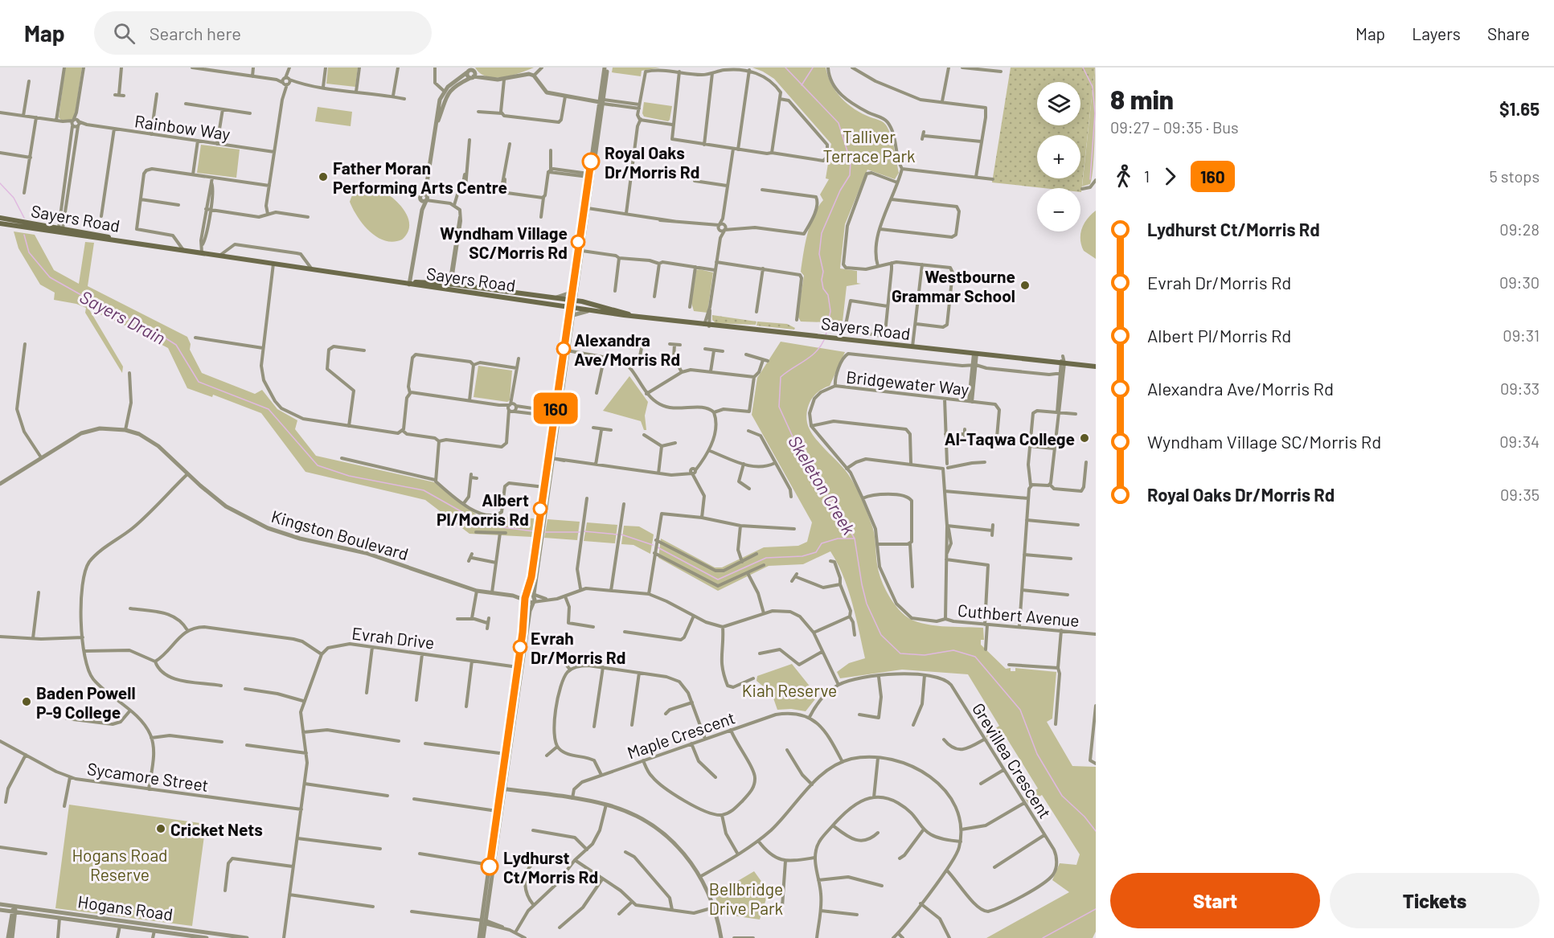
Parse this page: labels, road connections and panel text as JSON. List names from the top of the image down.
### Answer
{
  "streets": {
    "main road": ["Sayers Road"],
    "street": [
      "Rainbow Way",
      "Bridgewater Way",
      "Kingston Boulevard",
      "Cuthbert Avenue",
      "Evrah Drive",
      "Maple Crescent",
      "Grevillea Crescent",
      "Sycamore Street",
      "Hogans Road"
    ]
  },
  "crossings": [
    ["Maple Crescent", "Grevillea Crescent"]
  ],
  "water": ["Sayers Drain", "Skeleton Creek"],
  "parks": [
    "Talliver Terrace Park",
    "Kiah Reserve",
    "Hogans Road Reserve",
    "Bellbridge Drive Park"
  ],
  "places": [
    "Royal Oaks Dr/Morris Rd",
    "Father Moran Performing Arts Centre",
    "Wyndham Village SC/Morris Rd",
    "Westbourne Grammar School",
    "Alexandra Ave/Morris Rd",
    "Al-Taqwa College",
    "Albert Pl/Morris Rd",
    "Evrah Dr/Morris Rd",
    "Baden Powell P-9 College",
    "Cricket Nets",
    "Lydhurst Ct/Morris Rd"
  ],
  "lines": ["bus line 160"],
  "page": {
    "header": "Map",
    "search": "Search here",
    "nav": ["Map", "Layers", "Share"],
    "on_map": "160",
    "heading": ["8 min", "09:27 – 09:35 · Bus", "$1.65"],
    "map_buttons": ["+", "−"],
    "legs": ["1", "160", "5 stops"],
    "list": [
      {
        "name": "Lydhurst Ct/Morris Rd",
        "value": "09:28"
      },
      {
        "name": "Evrah Dr/Morris Rd",
        "value": "09:30"
      },
      {
        "name": "Albert Pl/Morris Rd",
        "value": "09:31"
      },
      {
        "name": "Alexandra Ave/Morris Rd",
        "value": "09:33"
      },
      {
        "name": "Wyndham Village SC/Morris Rd",
        "value": "09:34"
      },
      {
        "name": "Royal Oaks Dr/Morris Rd",
        "value": "09:35"
      }
    ],
    "buttons": ["Start", "Tickets"]
  }
}
